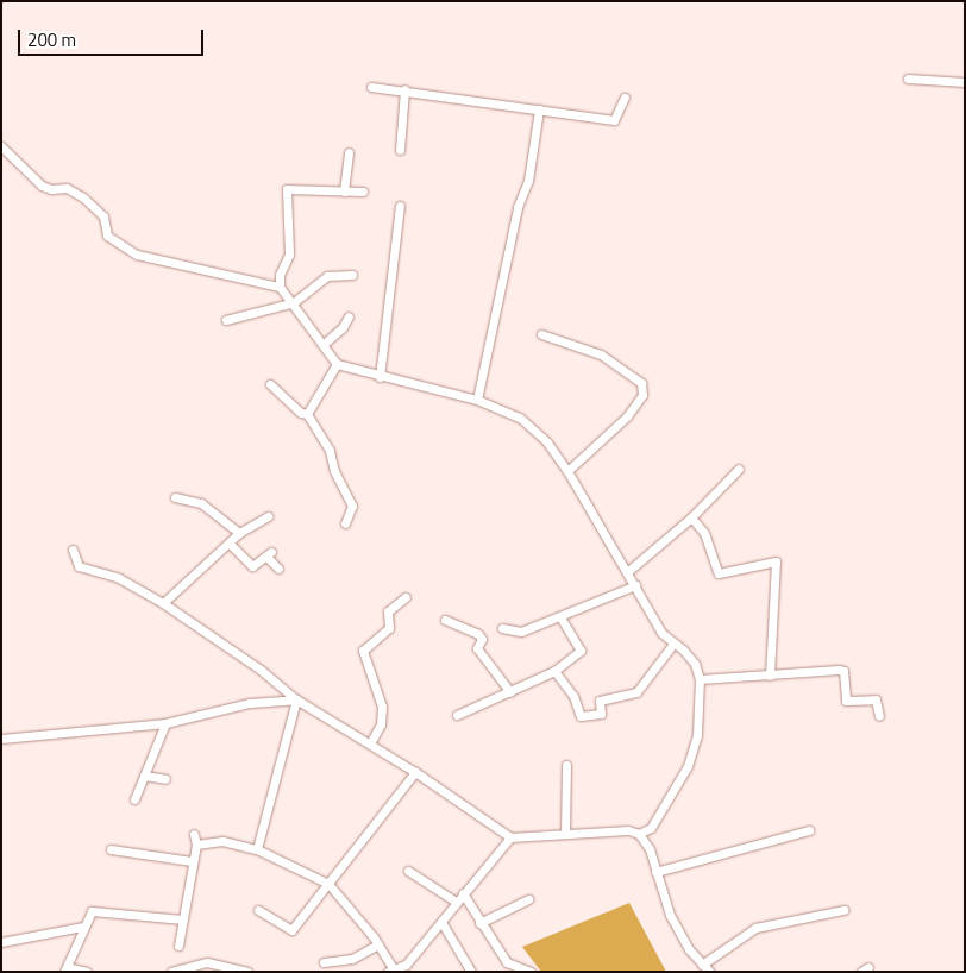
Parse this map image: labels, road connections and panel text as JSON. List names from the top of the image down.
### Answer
{
  "scale_bar": "200 m"
}
